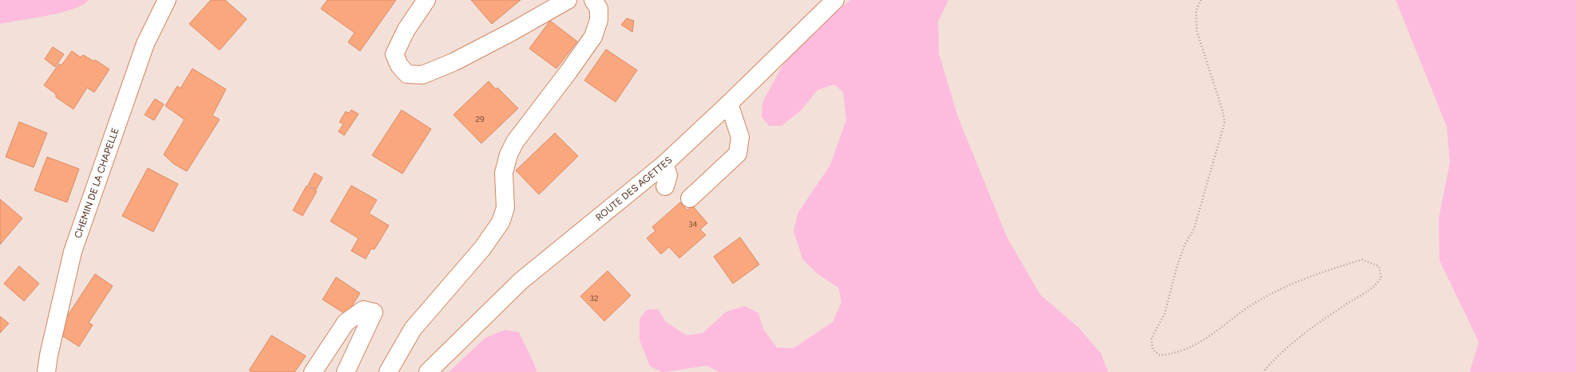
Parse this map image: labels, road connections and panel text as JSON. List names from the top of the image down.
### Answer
{
  "streets": {
    "street": ["CHEMIN DE LA CHAPELLE", "ROUTE DES AGETTES"]
  },
  "house_numbers": ["29", "34", "32"]
}
